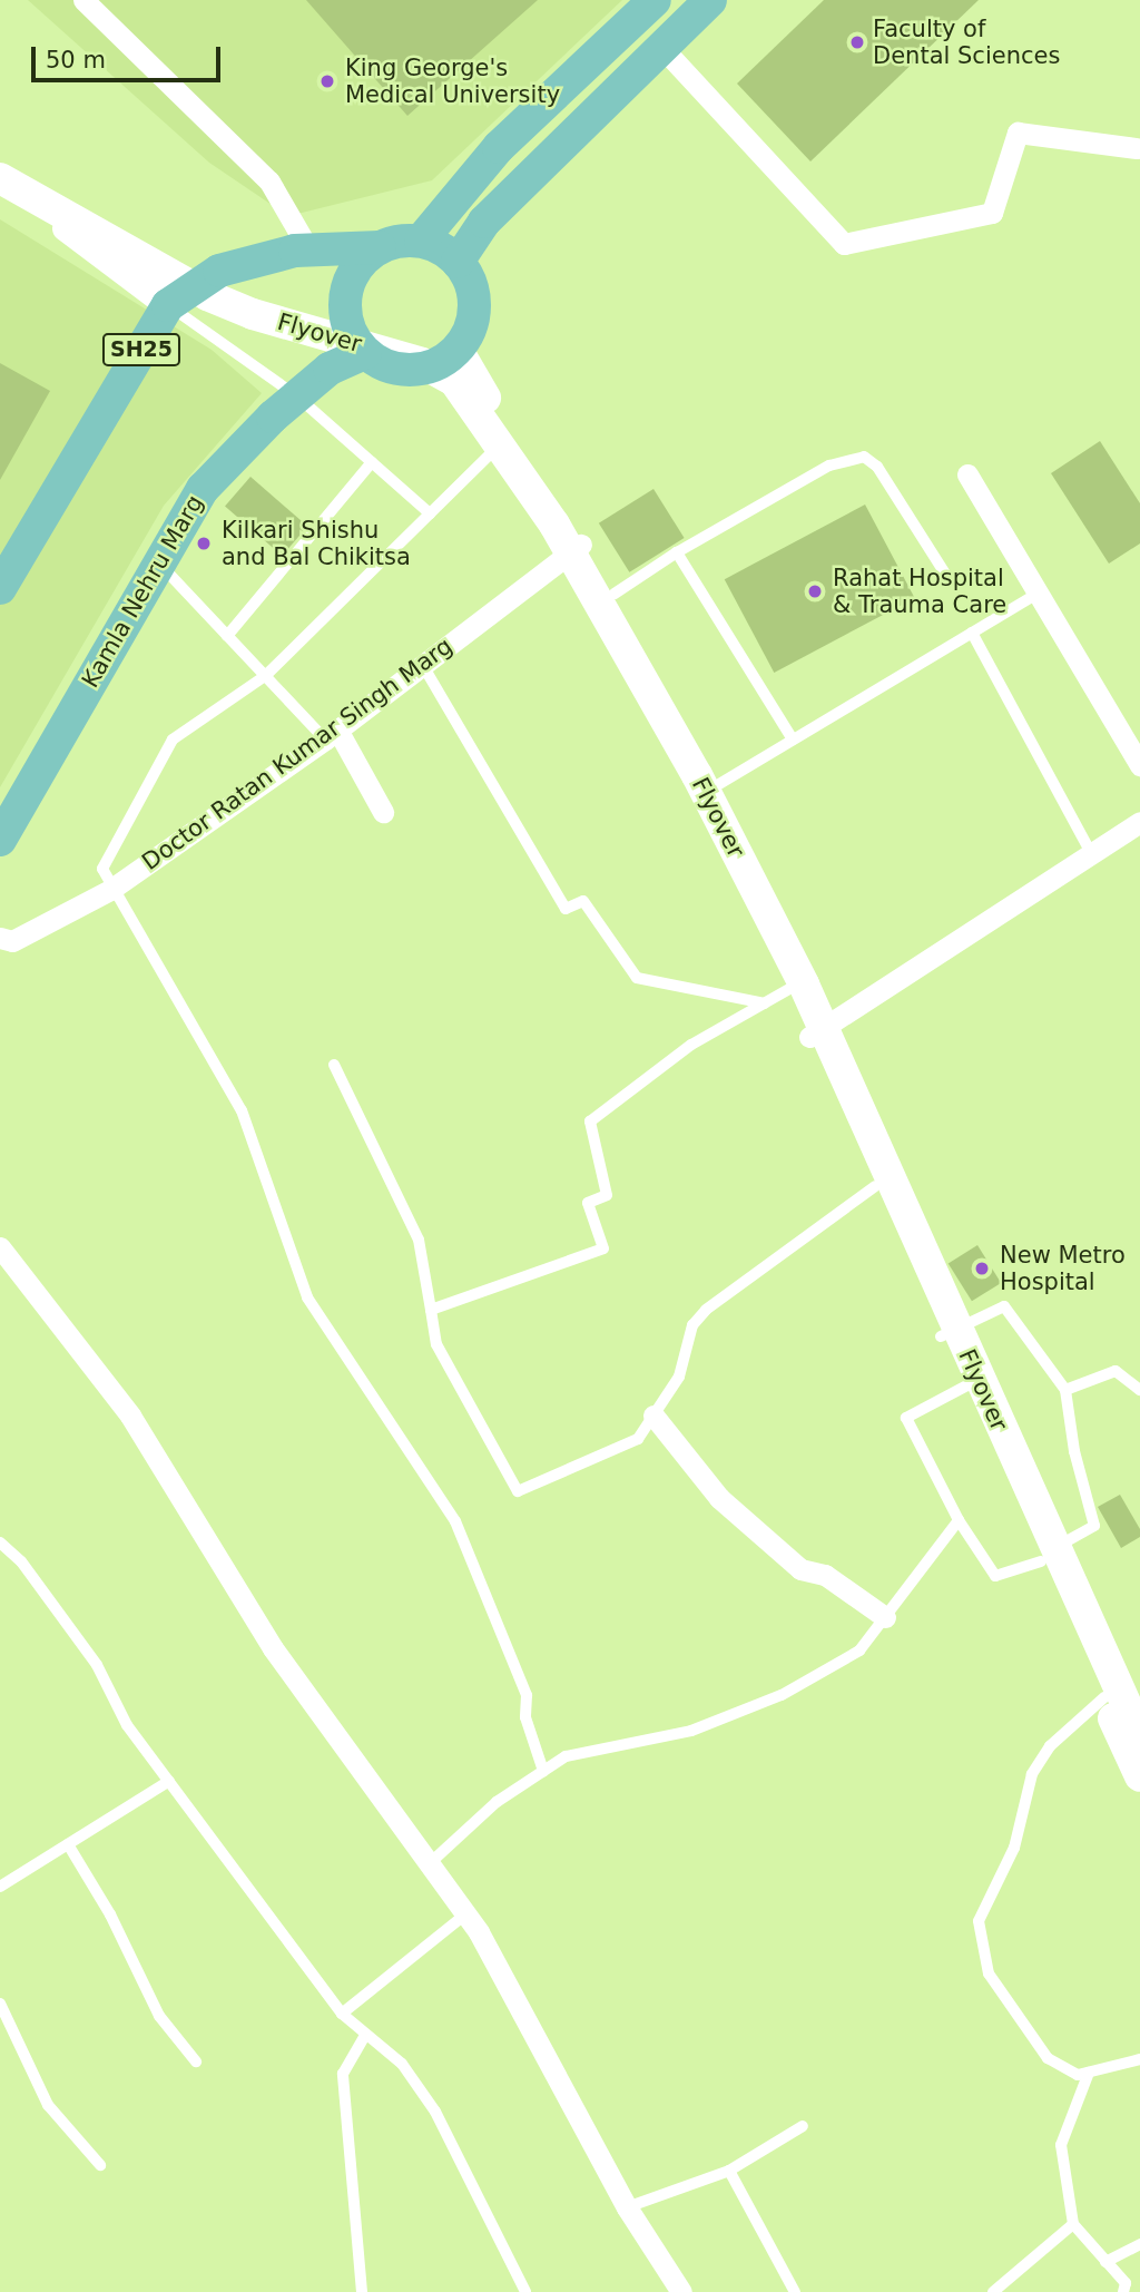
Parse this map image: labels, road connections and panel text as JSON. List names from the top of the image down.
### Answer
{
  "streets": {
    "main road": ["Flyover", "SH25", "Kamla Nehru Marg"],
    "street": ["Doctor Ratan Kumar Singh Marg"]
  },
  "crossings": [
    ["SH25", "Kamla Nehru Marg"]
  ],
  "places": [
    "Faculty of Dental Sciences",
    "King George's Medical University",
    "Kilkari Shishu and Bal Chikitsa",
    "Rahat Hospital & Trauma Care",
    "New Metro Hospital"
  ],
  "scale_bar": "50 m"
}
